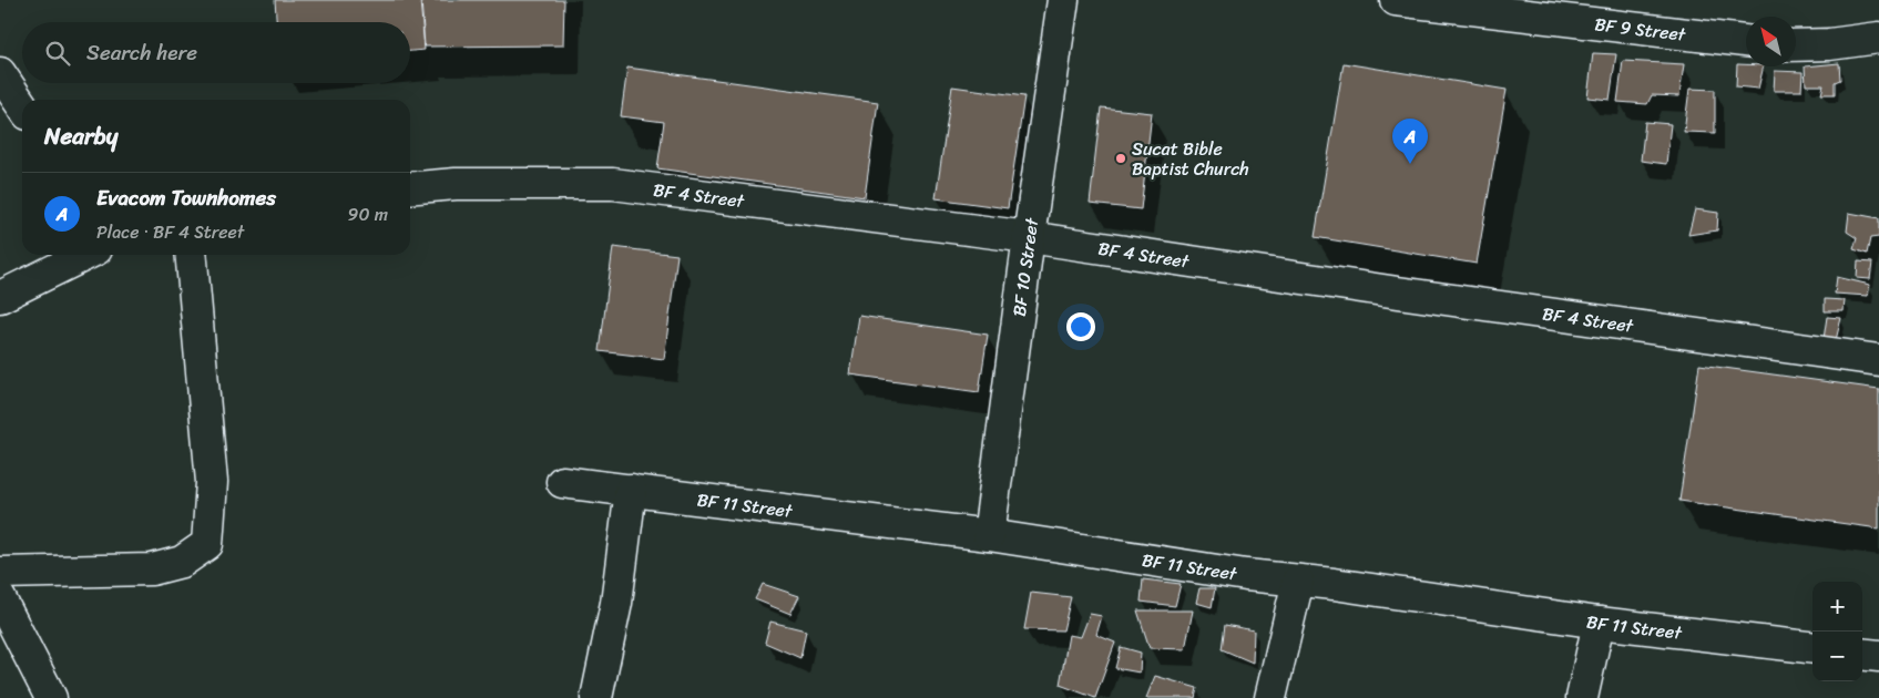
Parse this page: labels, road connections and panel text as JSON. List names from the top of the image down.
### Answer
{
  "streets": {
    "street": [
      "BF 9 Street",
      "BF 4 Street",
      "BF 10 Street",
      "BF 11 Street"
    ]
  },
  "crossings": [
    ["BF 4 Street", "BF 10 Street"],
    ["BF 10 Street", "BF 11 Street"]
  ],
  "places": ["Sucat Bible Baptist Church"],
  "north": "top left",
  "page": {
    "search": "Search here",
    "heading": "Nearby",
    "pins": "A",
    "list": [
      {
        "mark": "A",
        "name": "Evacom Townhomes",
        "note": "Place · BF 4 Street",
        "value": "90 m"
      }
    ],
    "map_buttons": ["+", "−"]
  }
}
